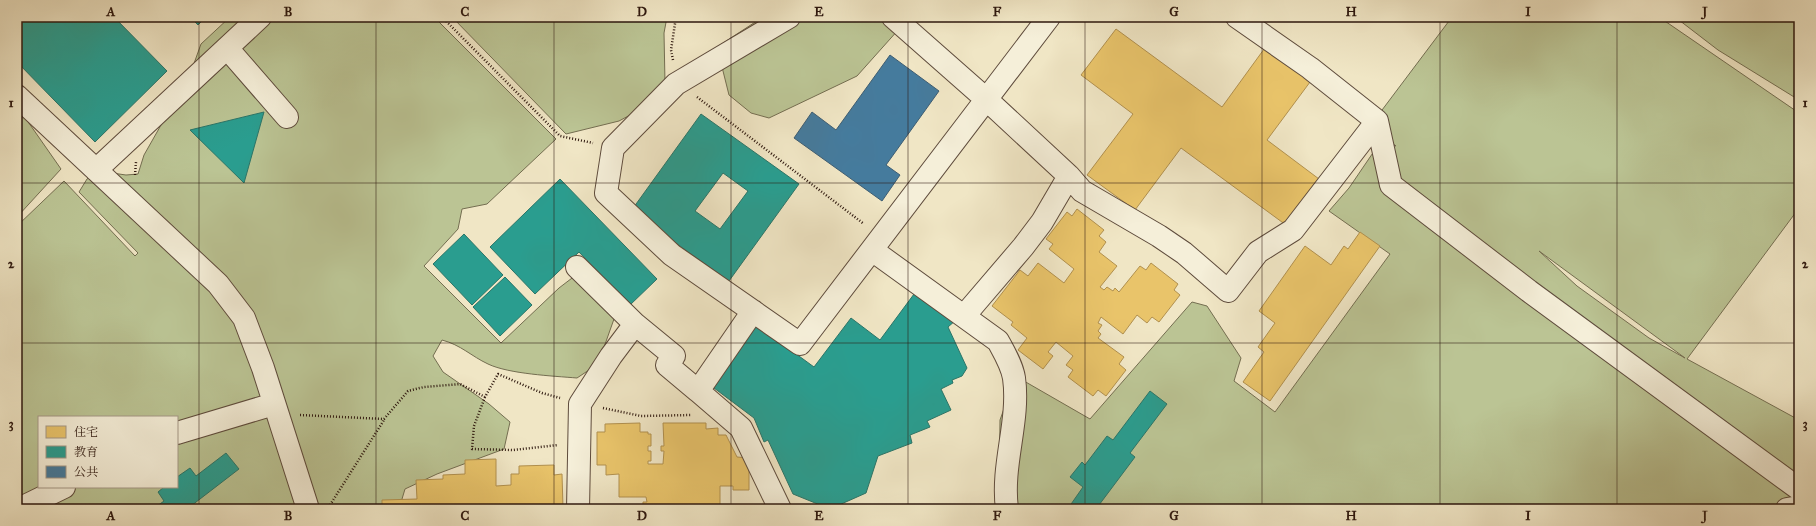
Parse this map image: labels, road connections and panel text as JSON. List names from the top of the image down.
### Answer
{
  "legend": ["住宅", "教育", "公共"],
  "grid": {
    "columns": [
      "A",
      "B",
      "C",
      "D",
      "E",
      "F",
      "G",
      "H",
      "I",
      "J"
    ],
    "rows": ["1", "2", "3"]
  }
}
